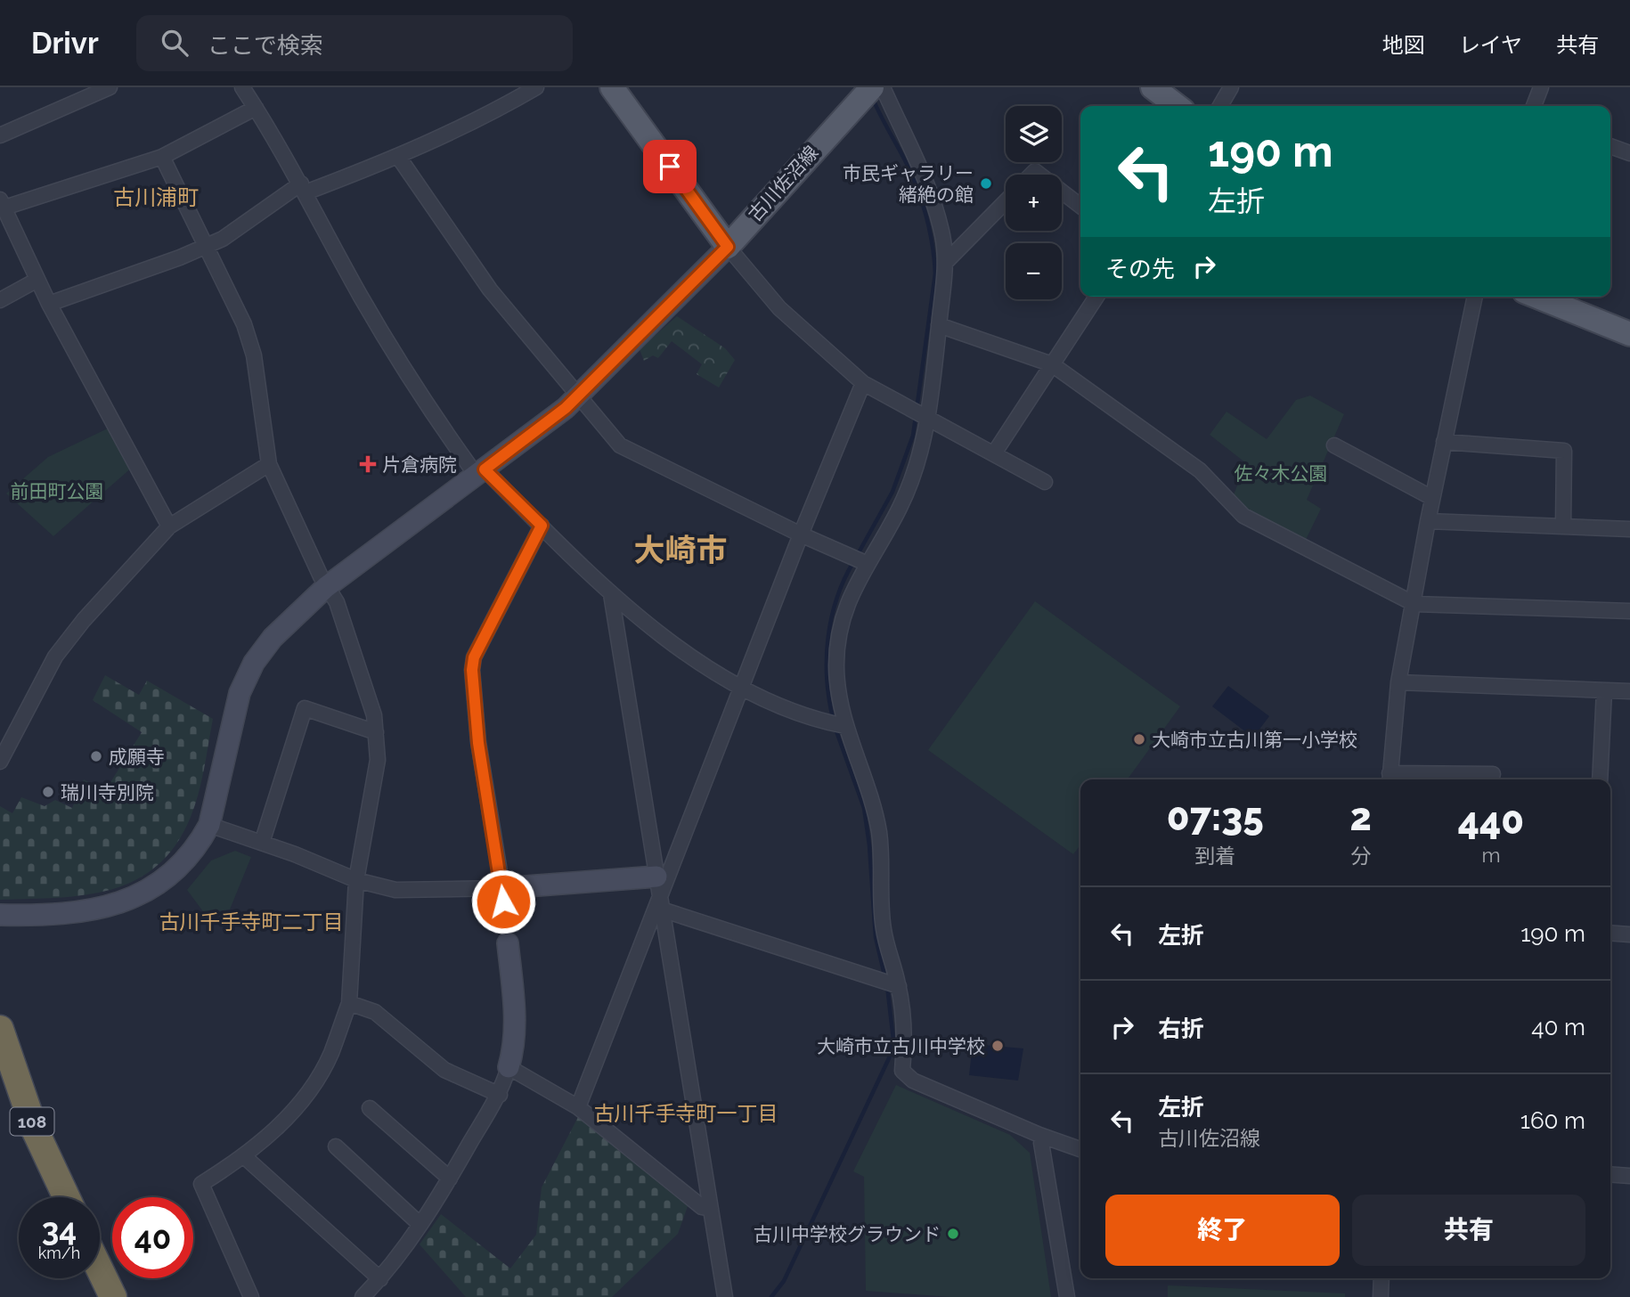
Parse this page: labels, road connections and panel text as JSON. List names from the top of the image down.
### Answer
{
  "streets": {
    "highway": ["108"],
    "main road": ["古川佐沼線"]
  },
  "districts": [
    "古川浦町",
    "大崎市",
    "古川千手寺町二丁目",
    "古川千手寺町一丁目"
  ],
  "parks": ["佐々木公園", "前田町公園"],
  "places": {
    "other": [
      "市民ギャラリー 緒絶の館",
      "大崎市立古川第一小学校",
      "成願寺",
      "瑞川寺別院",
      "大崎市立古川中学校",
      "古川中学校グラウンド"
    ],
    "health": ["片倉病院"]
  },
  "page": {
    "header": "Drivr",
    "search": "ここで検索",
    "nav": ["地図", "レイヤ", "共有"],
    "map_buttons": ["+", "−"],
    "turn": ["190 m", "左折"],
    "then": "その先",
    "eta": [
      "07:35",
      "到着",
      "2",
      "分",
      "440",
      "m"
    ],
    "list": [
      {
        "name": "左折",
        "value": "190 m"
      },
      {
        "name": "右折",
        "value": "40 m"
      },
      {
        "name": "左折",
        "note": "古川佐沼線",
        "value": "160 m"
      }
    ],
    "buttons": ["終了", "共有"],
    "speed": "34 km/h",
    "limit": "40"
  }
}
